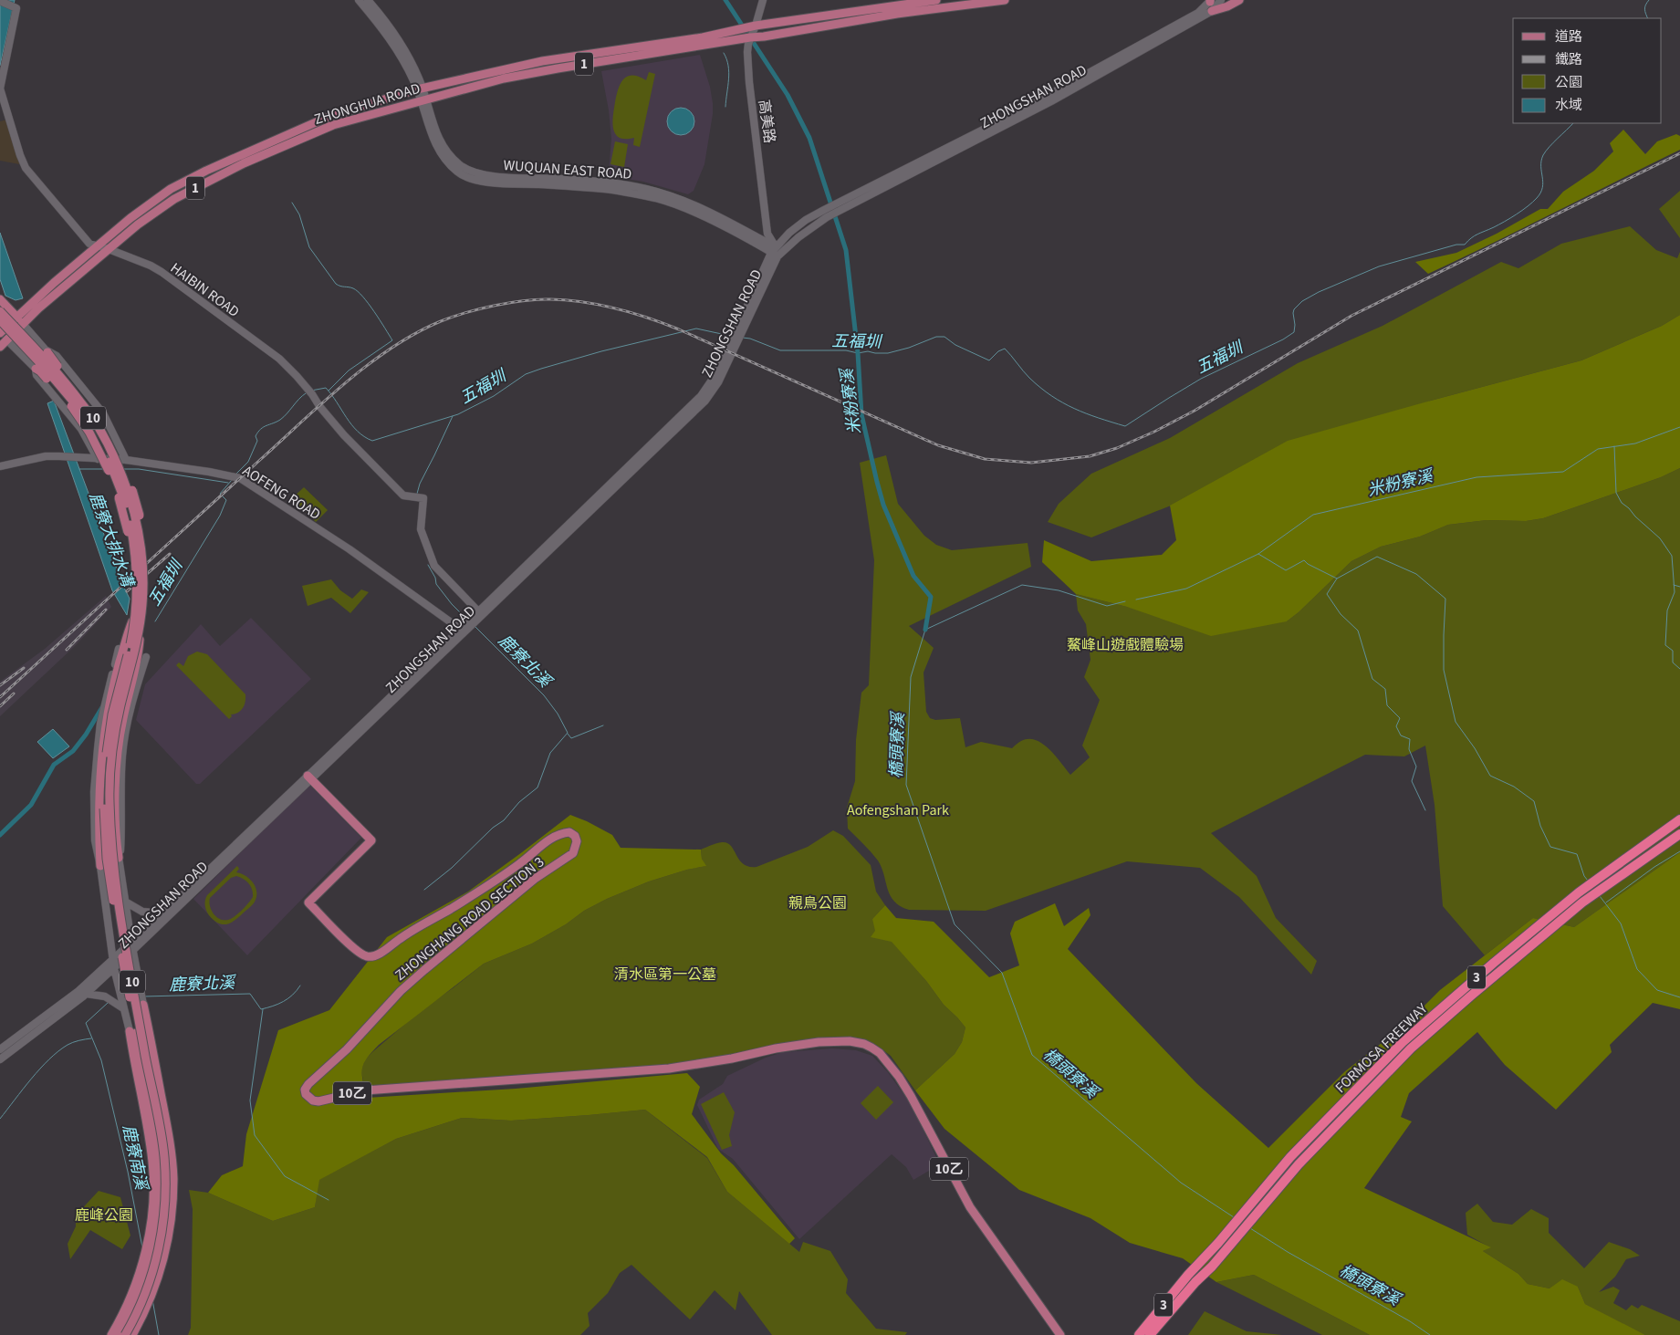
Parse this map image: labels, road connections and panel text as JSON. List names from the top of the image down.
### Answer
{
  "streets": {
    "highway": ["3", "FORMOSA FREEWAY"],
    "main road": [
      "1",
      "ZHONGHUA ROAD",
      "10",
      "ZHONGHANG ROAD SECTION 3",
      "10乙"
    ],
    "street": [
      "ZHONGSHAN ROAD",
      "高美路",
      "WUQUAN EAST ROAD",
      "HAIBIN ROAD",
      "AOFENG ROAD"
    ]
  },
  "crossings": [
    ["1", "ZHONGHUA ROAD"],
    ["1", "高美路"],
    ["ZHONGSHAN ROAD", "高美路"],
    ["ZHONGSHAN ROAD", "WUQUAN EAST ROAD"],
    ["ZHONGSHAN ROAD", "HAIBIN ROAD"],
    ["ZHONGSHAN ROAD", "AOFENG ROAD"],
    ["ZHONGSHAN ROAD", "ZHONGHANG ROAD SECTION 3"],
    ["ZHONGHUA ROAD", "高美路"],
    ["ZHONGHUA ROAD", "WUQUAN EAST ROAD"],
    ["ZHONGHUA ROAD", "HAIBIN ROAD"],
    ["高美路", "WUQUAN EAST ROAD"]
  ],
  "water": [
    "五福圳",
    "米粉寮溪",
    "鹿寮大排水溝",
    "鹿寮北溪",
    "橋頭寮溪",
    "鹿寮南溪"
  ],
  "parks": [
    "鰲峰山遊戲體驗場",
    "Aofengshan Park",
    "親鳥公園",
    "清水區第一公墓",
    "鹿峰公園"
  ],
  "legend": [
    "道路",
    "鐵路",
    "公園",
    "水域"
  ]
}
